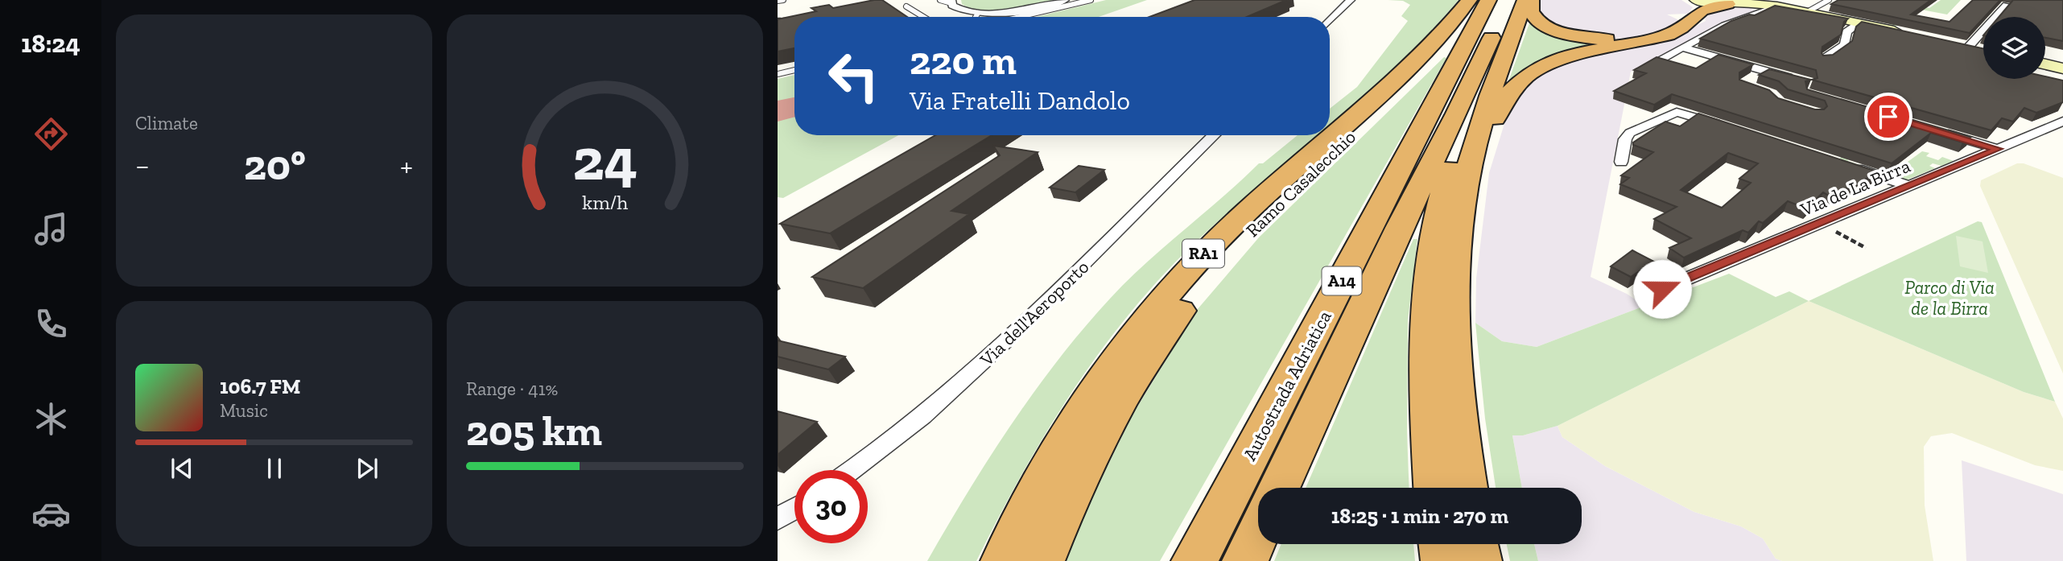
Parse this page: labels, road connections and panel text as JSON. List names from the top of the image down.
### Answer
{
  "streets": {
    "highway": [
      "Ramo Casalecchio",
      "RA1",
      "A14",
      "Autostrada Adriatica"
    ],
    "street": ["Via de La Birra", "Via dell'Aeroporto"]
  },
  "crossings": [
    ["A14", "Autostrada Adriatica"]
  ],
  "parks": ["Parco di Via de la Birra"],
  "page": {
    "tabs": "18:24",
    "tile": [
      "Climate",
      ["Range · 41%", "205 km"]
    ],
    "turn": ["220 m", "Via Fratelli Dandolo"],
    "heat": ["−", "20°", "+"],
    "song": ["106.7 FM", "Music"],
    "limit": "30",
    "trip": "18:25 · 1 min · 270 m",
    "gauge": ["24", "km/h"]
  }
}
